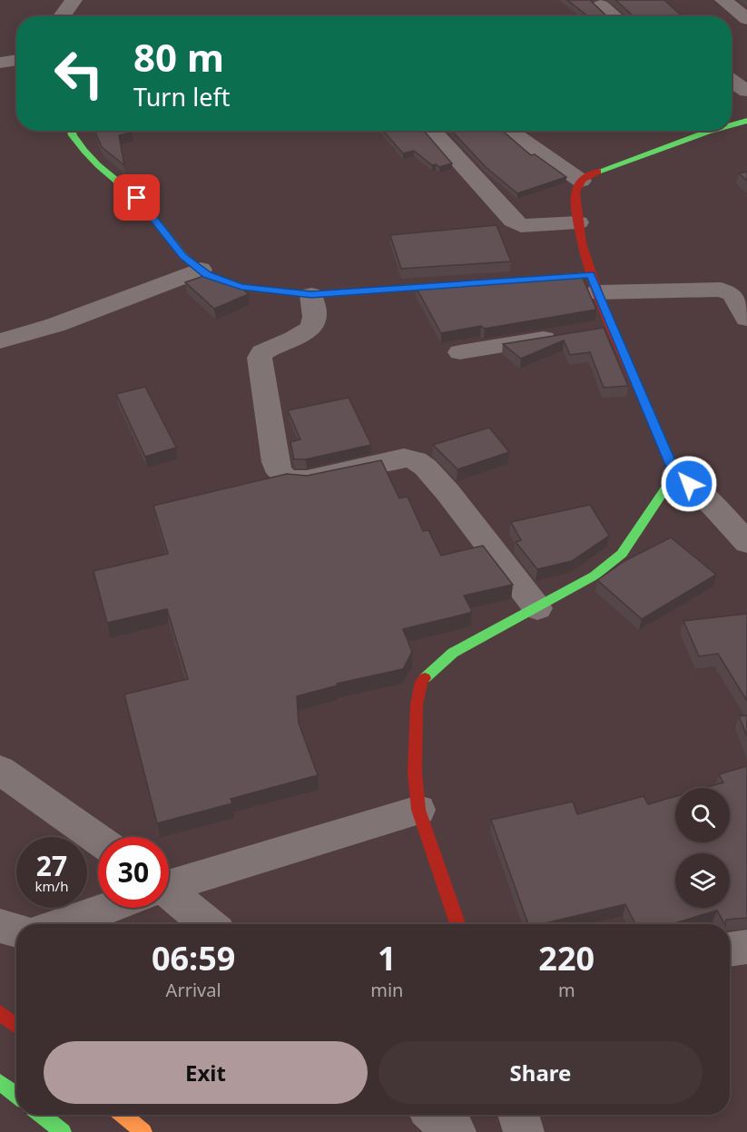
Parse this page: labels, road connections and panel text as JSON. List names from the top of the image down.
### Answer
{
  "page": {
    "turn": ["80 m", "Turn left"],
    "speed": "27 km/h",
    "limit": "30",
    "eta": [
      "06:59",
      "Arrival",
      "1",
      "min",
      "220",
      "m"
    ],
    "buttons": ["Exit", "Share"]
  }
}
